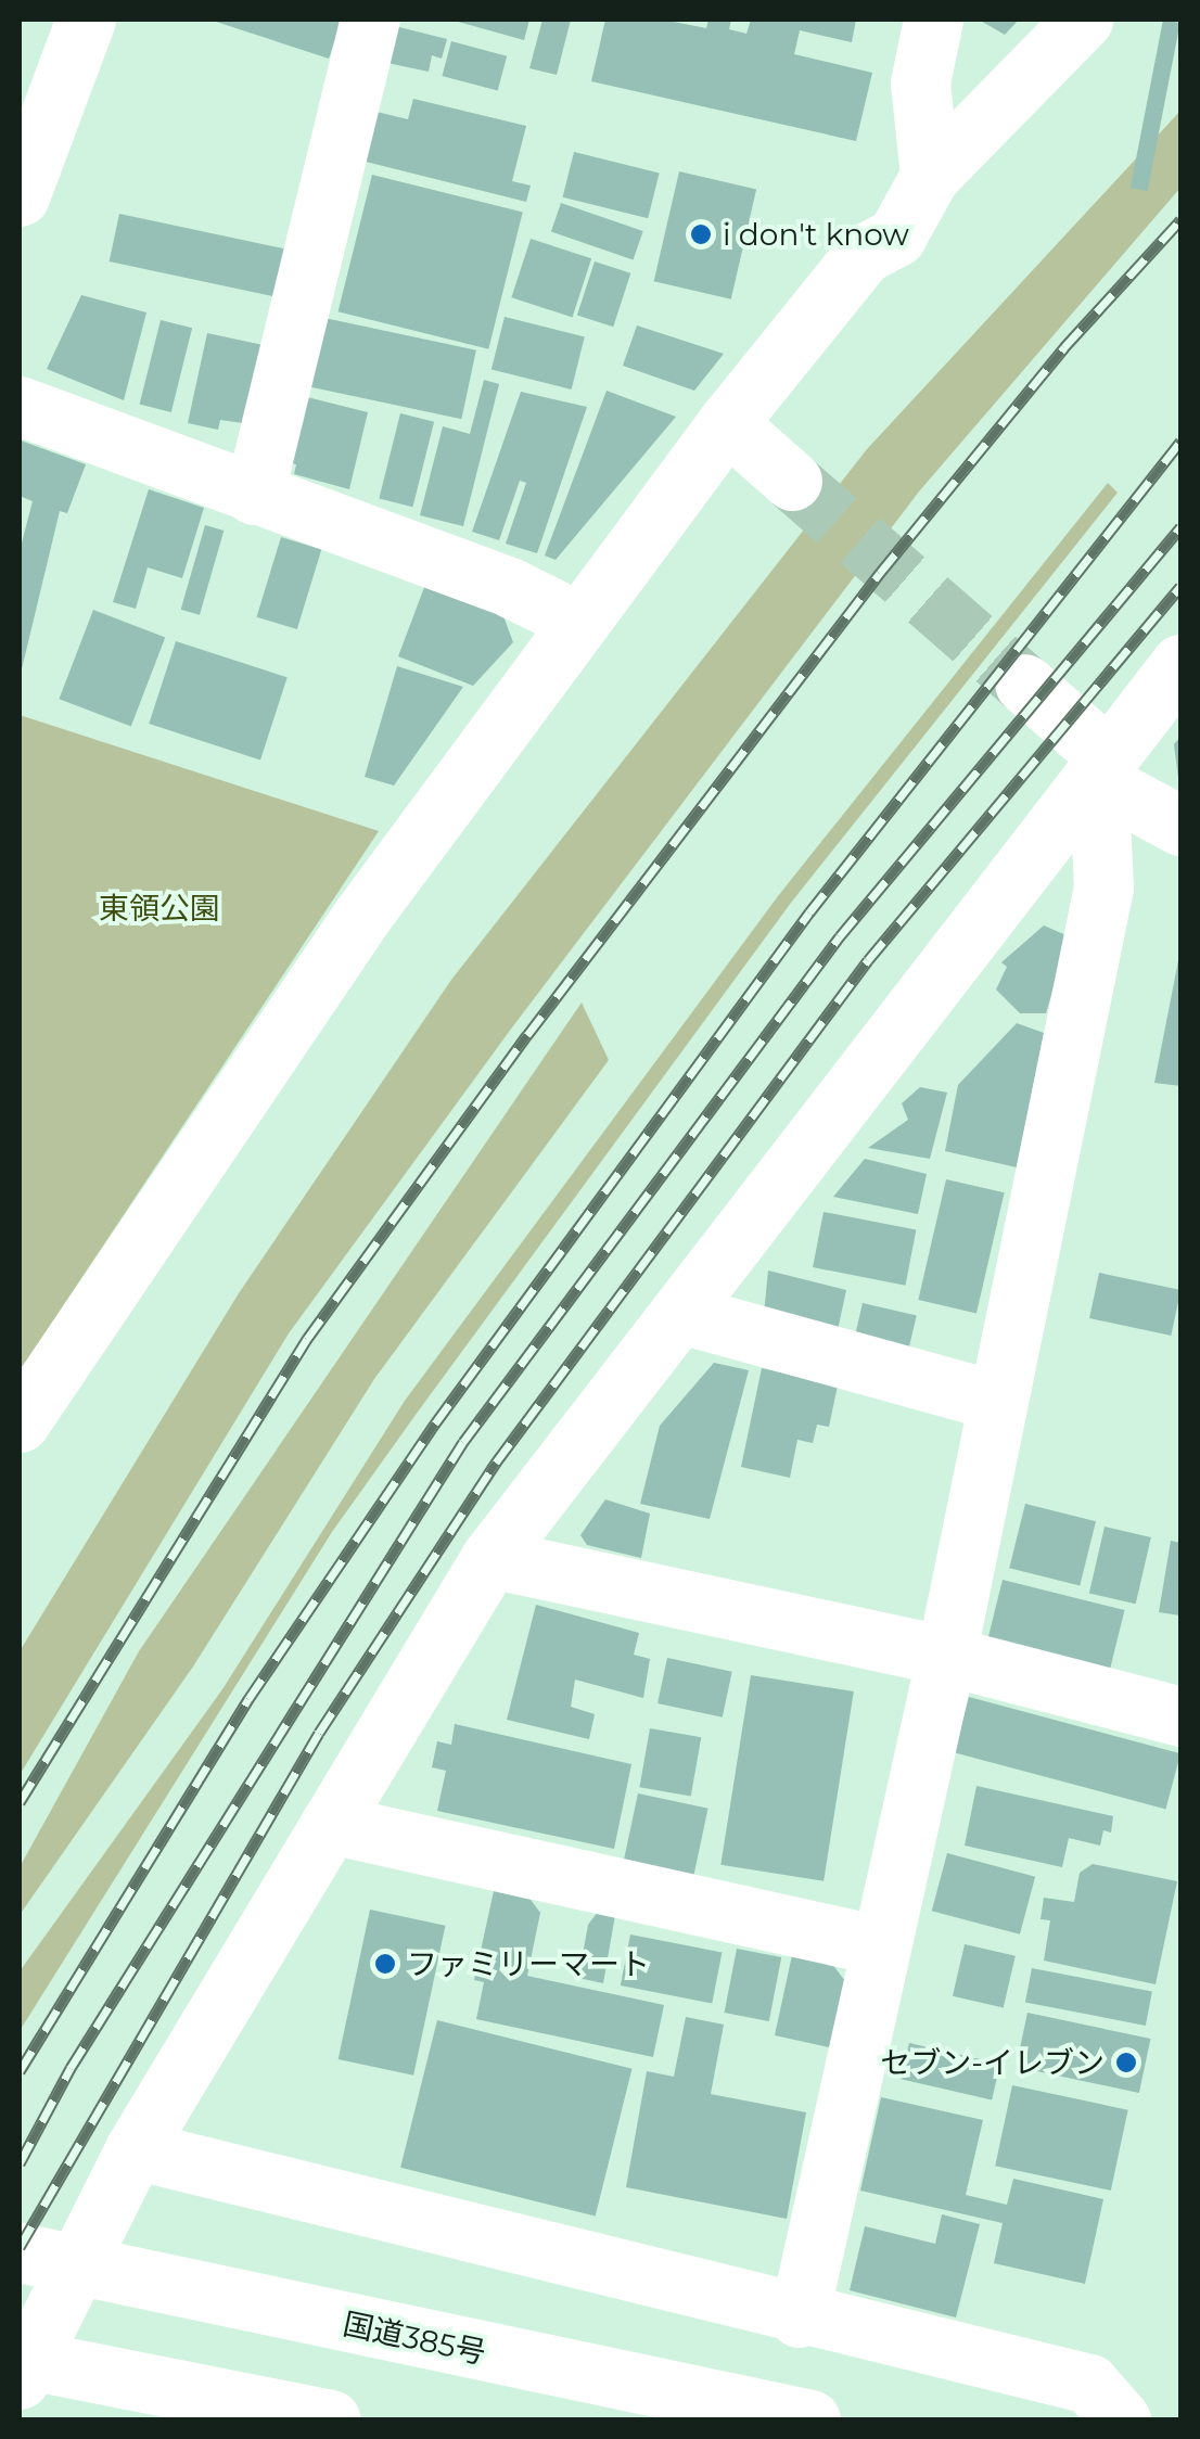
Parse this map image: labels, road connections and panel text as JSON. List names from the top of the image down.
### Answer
{
  "streets": {
    "main road": ["国道385号"]
  },
  "parks": ["東領公園"],
  "places": ["i don't know", "ファミリーマート", "セブン-イレブン"]
}
